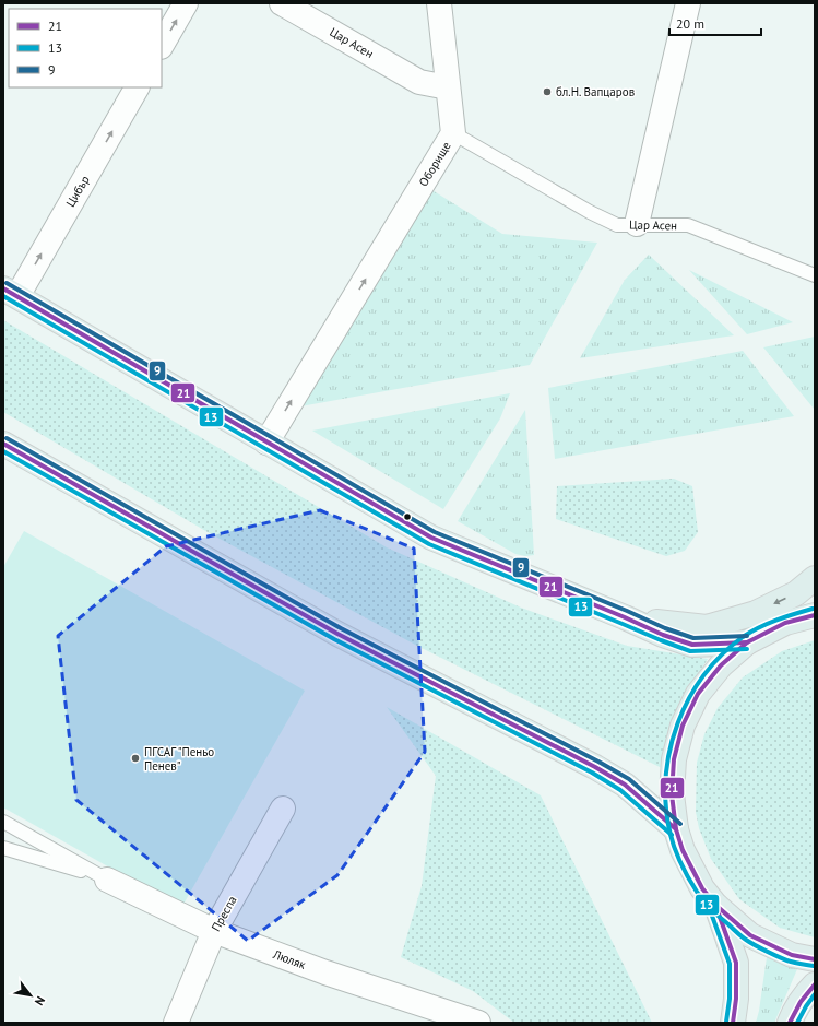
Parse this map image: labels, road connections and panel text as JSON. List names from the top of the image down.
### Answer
{
  "streets": {
    "street": [
      "Цар Асен",
      "Оборище",
      "Цибър",
      "Преспа",
      "Люляк"
    ]
  },
  "crossings": [
    ["Цар Асен", "Оборище"],
    ["Преспа", "Люляк"]
  ],
  "one_way": ["Оборище", "Цибър"],
  "places": ["бл.Н. Вапцаров", "ПГСАГ \"Пеньо Пенев\""],
  "lines": ["transit line 9", "transit line 21", "transit line 13"],
  "legend": ["21", "13", "9"],
  "scale_bar": "20 m",
  "north": "bottom right"
}
